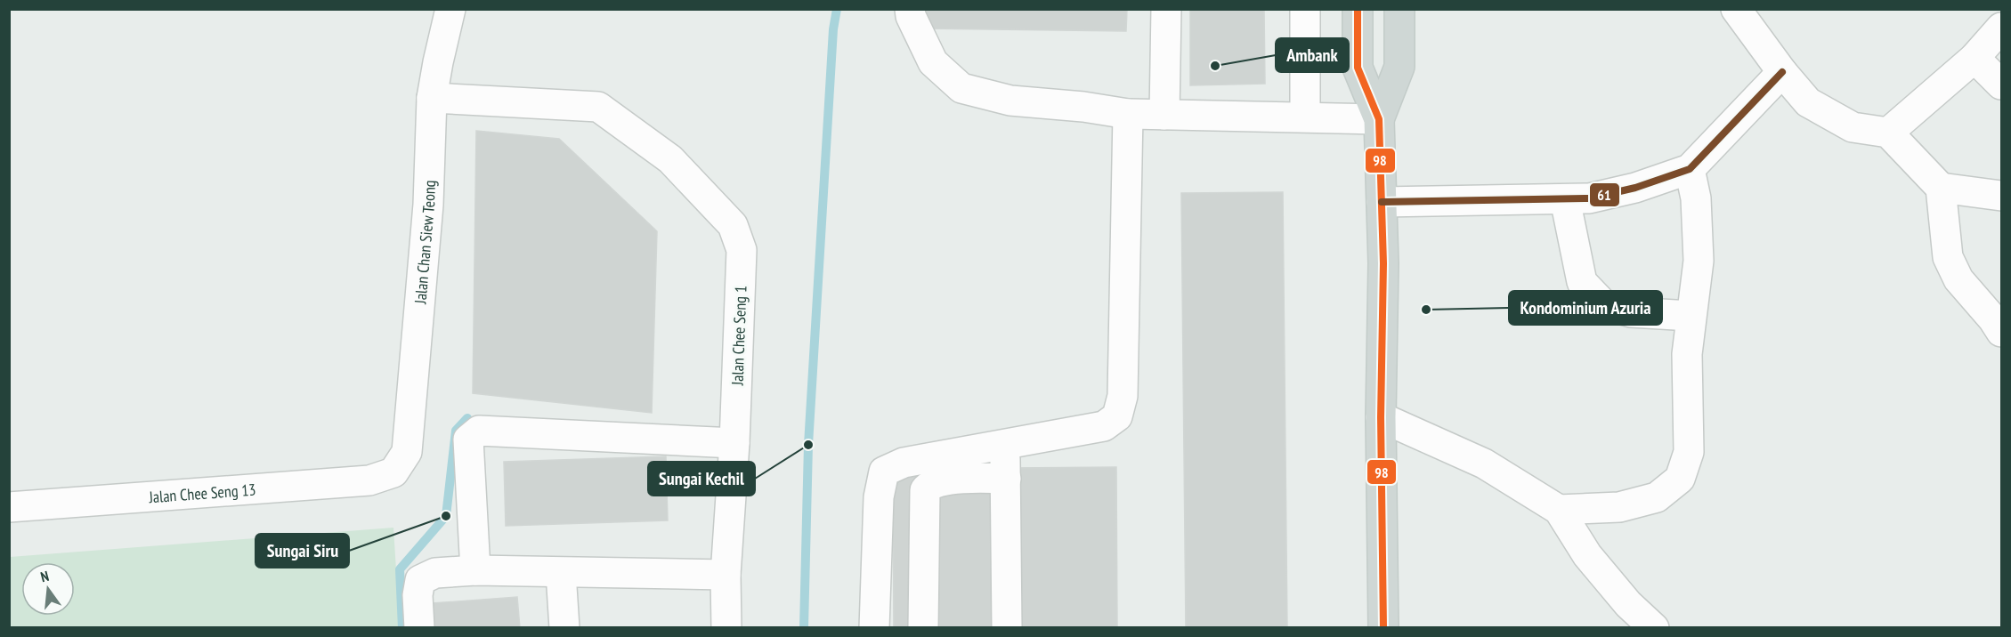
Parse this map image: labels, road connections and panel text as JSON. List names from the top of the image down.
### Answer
{
  "streets": {
    "street": ["Jalan Chan Siew Teong", "Jalan Chee Seng 1", "Jalan Chee Seng 13"]
  },
  "crossings": [
    ["Jalan Chan Siew Teong", "Jalan Chee Seng 1"],
    ["Jalan Chan Siew Teong", "Jalan Chee Seng 13"]
  ],
  "places": [
    "Ambank",
    "Kondominium Azuria",
    "Sungai Kechil",
    "Sungai Siru"
  ],
  "lines": ["transit line 98", "transit line 61"],
  "north": "top"
}
